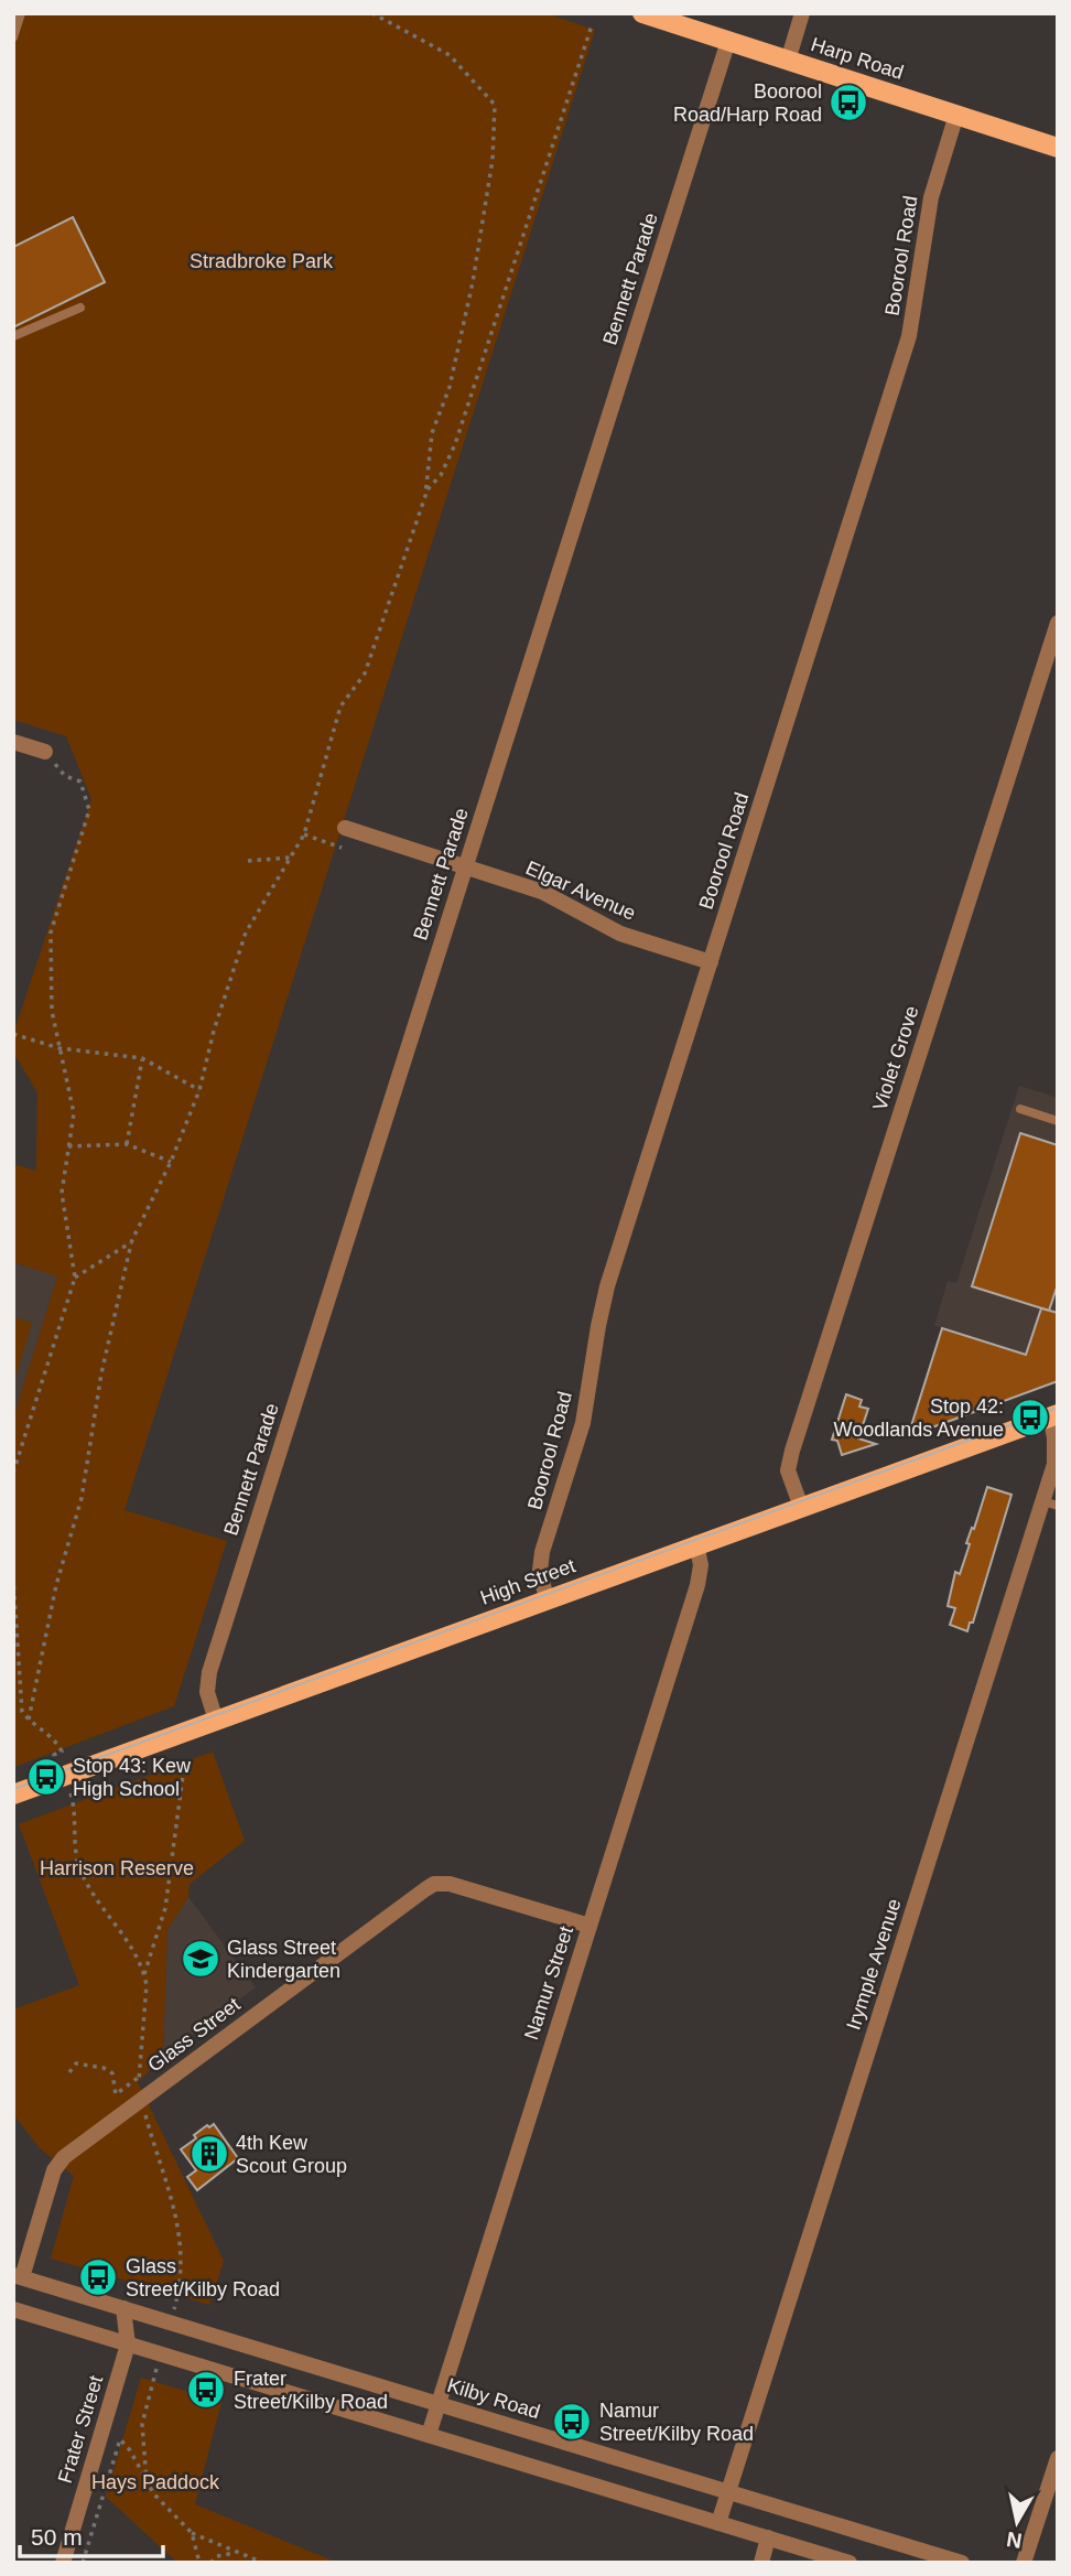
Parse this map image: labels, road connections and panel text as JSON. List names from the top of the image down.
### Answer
{
  "streets": {
    "main road": ["Harp Road", "High Street"],
    "street": [
      "Boorool Road",
      "Bennett Parade",
      "Elgar Avenue",
      "Violet Grove",
      "Irymple Avenue",
      "Namur Street",
      "Glass Street",
      "Kilby Road",
      "Frater Street"
    ]
  },
  "crossings": [
    ["Harp Road", "Boorool Road"],
    ["Harp Road", "Bennett Parade"],
    ["Boorool Road", "Elgar Avenue"],
    ["Boorool Road", "High Street"],
    ["Bennett Parade", "Elgar Avenue"],
    ["Bennett Parade", "High Street"],
    ["Violet Grove", "High Street"],
    ["High Street", "Irymple Avenue"],
    ["High Street", "Namur Street"],
    ["Irymple Avenue", "Kilby Road"],
    ["Namur Street", "Glass Street"],
    ["Namur Street", "Kilby Road"],
    ["Glass Street", "Kilby Road"],
    ["Kilby Road", "Frater Street"]
  ],
  "parks": ["Stradbroke Park", "Harrison Reserve", "Hays Paddock"],
  "places": {
    "bus stop": [
      "Boorool Road/Harp Road",
      "Stop 42: Woodlands Avenue",
      "Stop 43: Kew High School",
      "Glass Street/Kilby Road",
      "Frater Street/Kilby Road",
      "Namur Street/Kilby Road"
    ],
    "school or university": ["Glass Street Kindergarten"],
    "building": ["4th Kew Scout Group"]
  },
  "scale_bar": "50 m",
  "north": "bottom"
}
